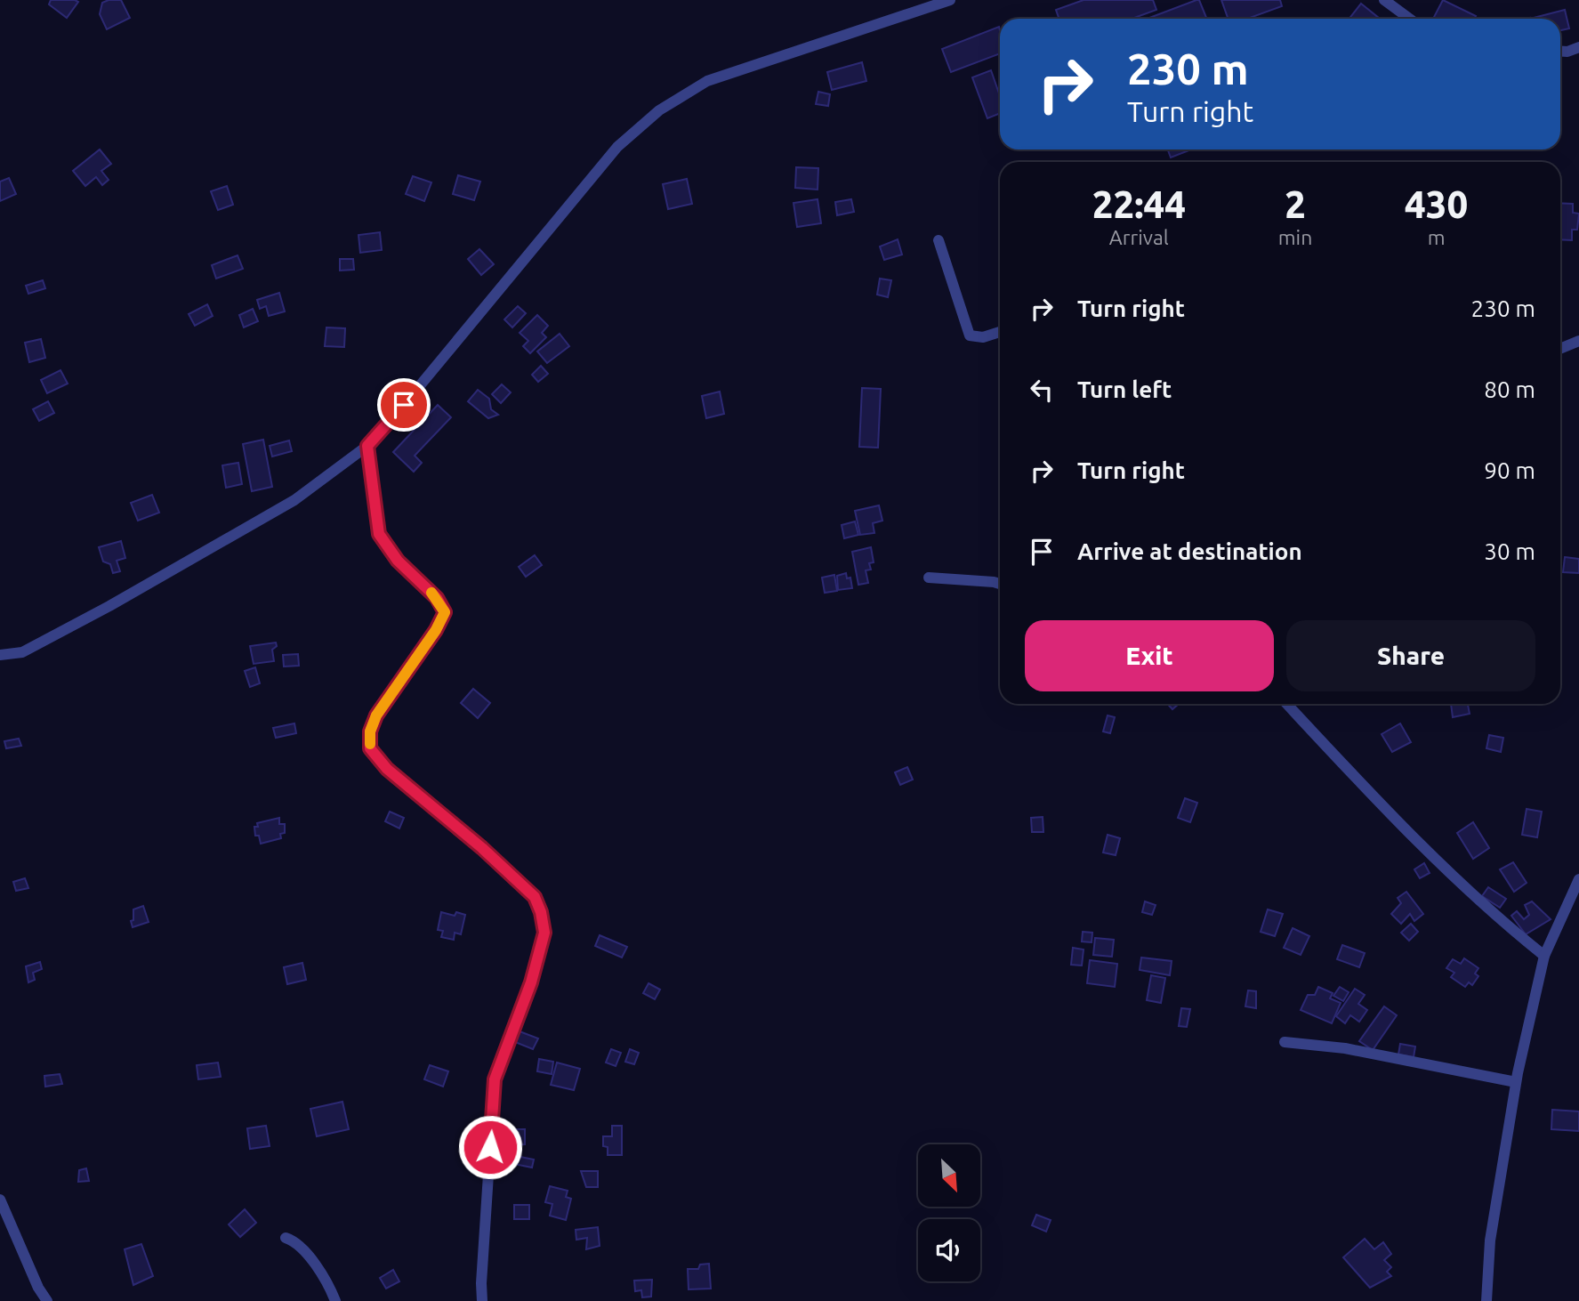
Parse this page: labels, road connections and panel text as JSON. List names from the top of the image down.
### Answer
{
  "north": "bottom right",
  "page": {
    "turn": ["230 m", "Turn right"],
    "eta": [
      "22:44",
      "Arrival",
      "2",
      "min",
      "430",
      "m"
    ],
    "list": [
      {
        "name": "Turn right",
        "value": "230 m"
      },
      {
        "name": "Turn left",
        "value": "80 m"
      },
      {
        "name": "Turn right",
        "value": "90 m"
      },
      {
        "name": "Arrive at destination",
        "value": "30 m"
      }
    ],
    "buttons": ["Exit", "Share"]
  }
}
